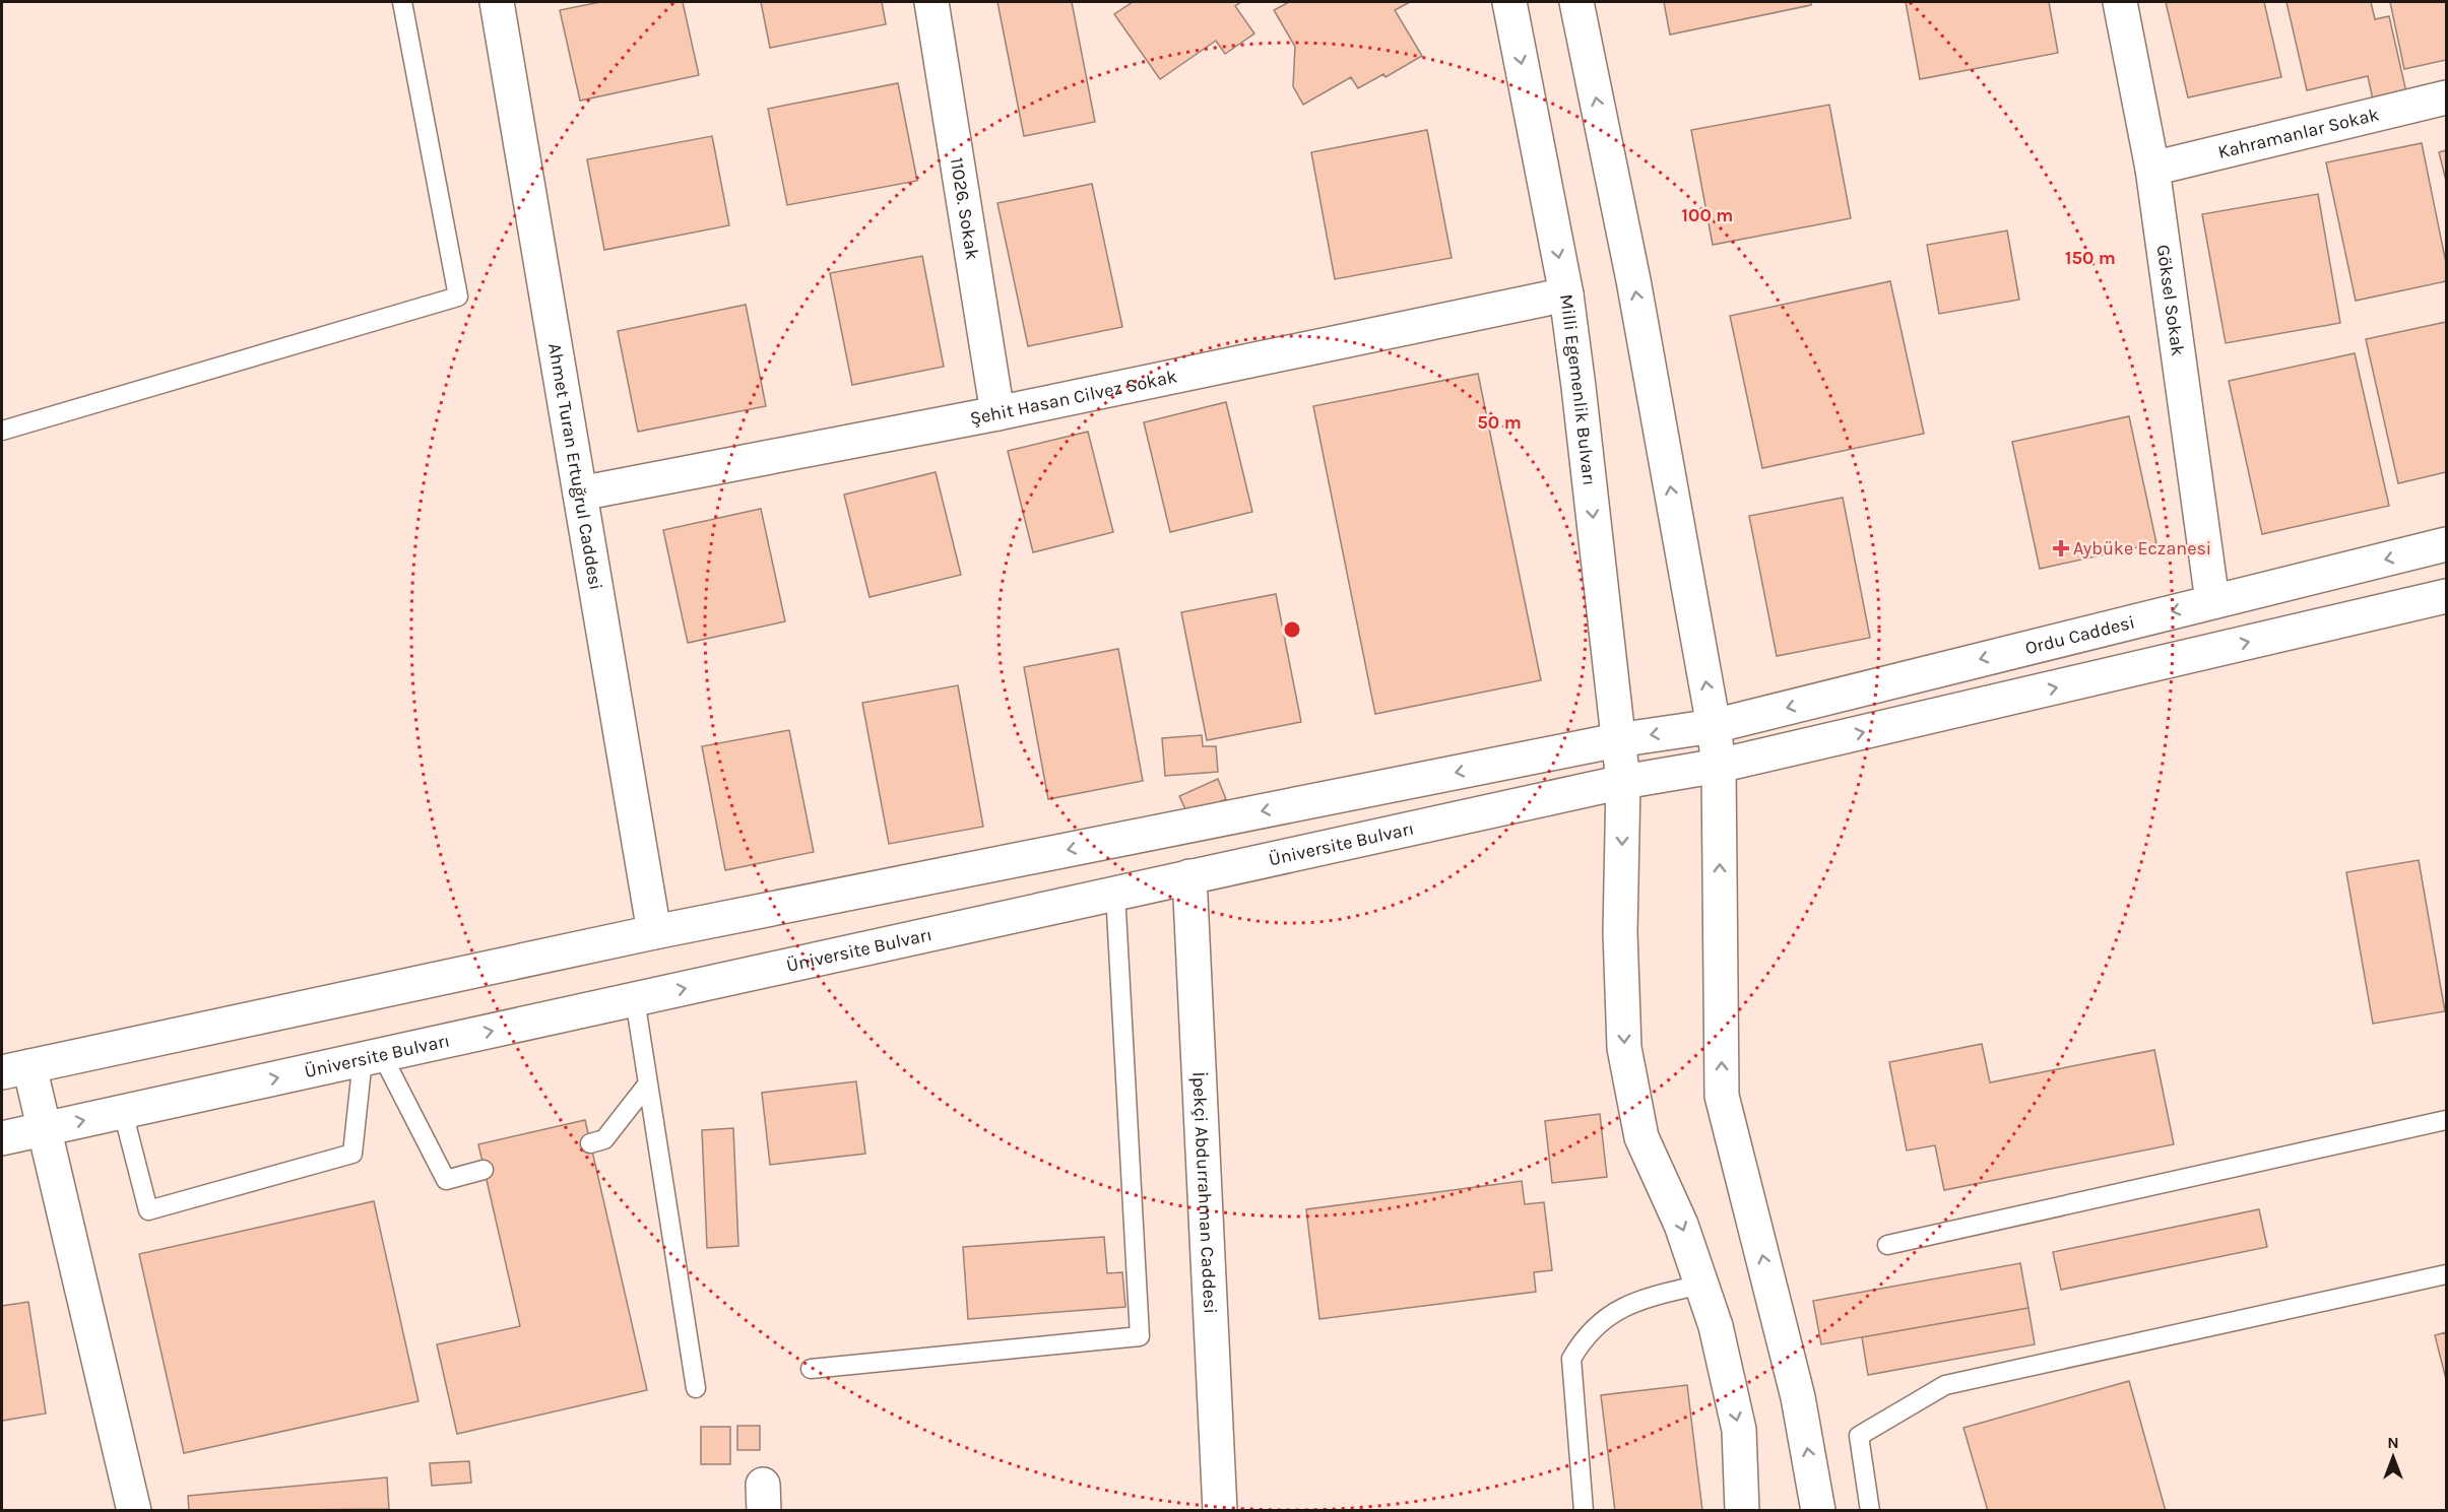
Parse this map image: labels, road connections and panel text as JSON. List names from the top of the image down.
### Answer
{
  "streets": {
    "main road": [
      "Kahramanlar Sokak",
      "11026. Sokak",
      "Göksel Sokak",
      "Milli Egemenlik Bulvarı",
      "Şehit Hasan Cilvez Sokak",
      "Ahmet Turan Ertuğrul Caddesi",
      "Ordu Caddesi",
      "Üniversite Bulvarı",
      "İpekçi Abdurrahman Caddesi"
    ]
  },
  "crossings": [
    ["Kahramanlar Sokak", "Göksel Sokak"],
    ["11026. Sokak", "Şehit Hasan Cilvez Sokak"],
    ["Göksel Sokak", "Ordu Caddesi"],
    ["Milli Egemenlik Bulvarı", "Şehit Hasan Cilvez Sokak"],
    ["Milli Egemenlik Bulvarı", "Üniversite Bulvarı"],
    ["Şehit Hasan Cilvez Sokak", "Ahmet Turan Ertuğrul Caddesi"],
    ["Üniversite Bulvarı", "İpekçi Abdurrahman Caddesi"]
  ],
  "places": {
    "health": ["Aybüke Eczanesi"]
  },
  "north": "top",
  "rings": ["100 m", "150 m", "50 m"]
}
